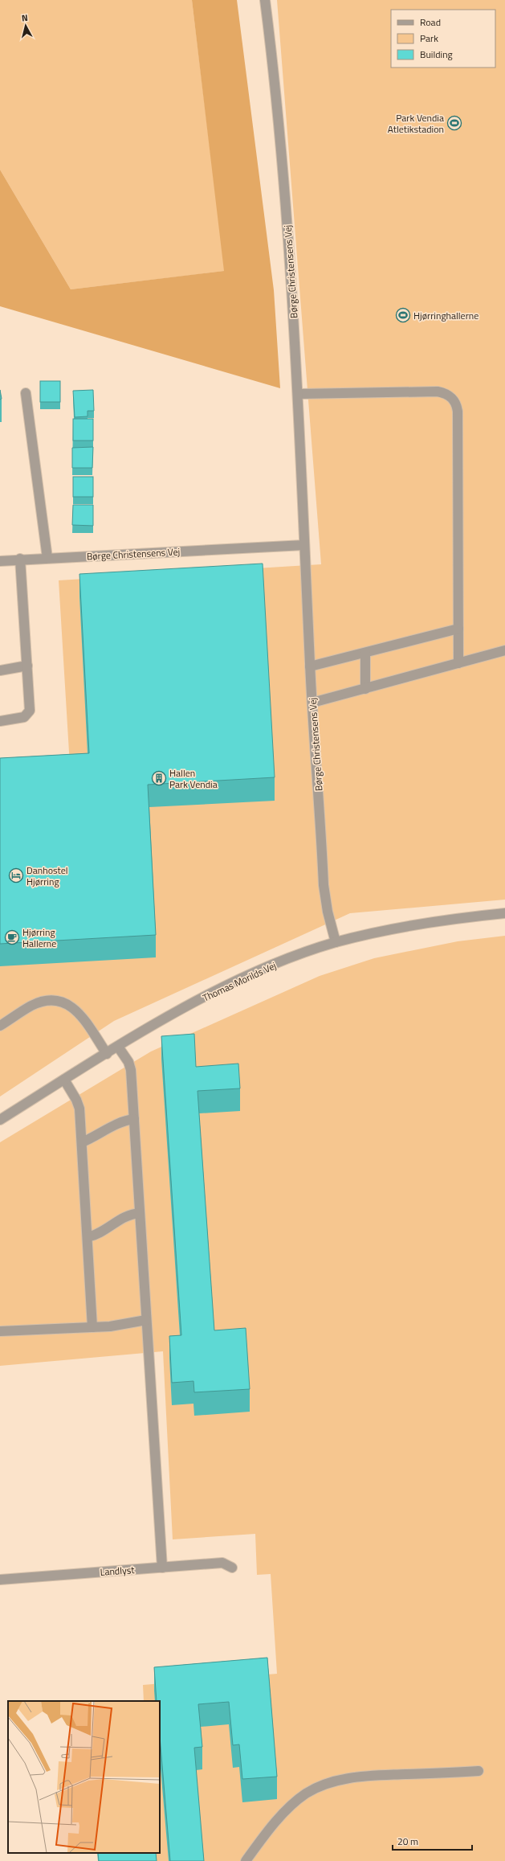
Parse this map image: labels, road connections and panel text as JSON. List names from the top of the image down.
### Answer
{
  "streets": {
    "street": ["Børge Christensens Vej", "Thomas Morilds Vej", "Landlyst"]
  },
  "crossings": [
    ["Børge Christensens Vej", "Thomas Morilds Vej"]
  ],
  "places": {
    "sports": ["Park Vendia Atletikstadion", "Hjørringhallerne"],
    "building": ["Hallen Park Vendia"],
    "hotel": ["Danhostel Hjørring"],
    "cafe": ["Hjørring Hallerne"]
  },
  "legend": ["Road", "Park", "Building"],
  "scale_bar": "20 m",
  "north": "top"
}
